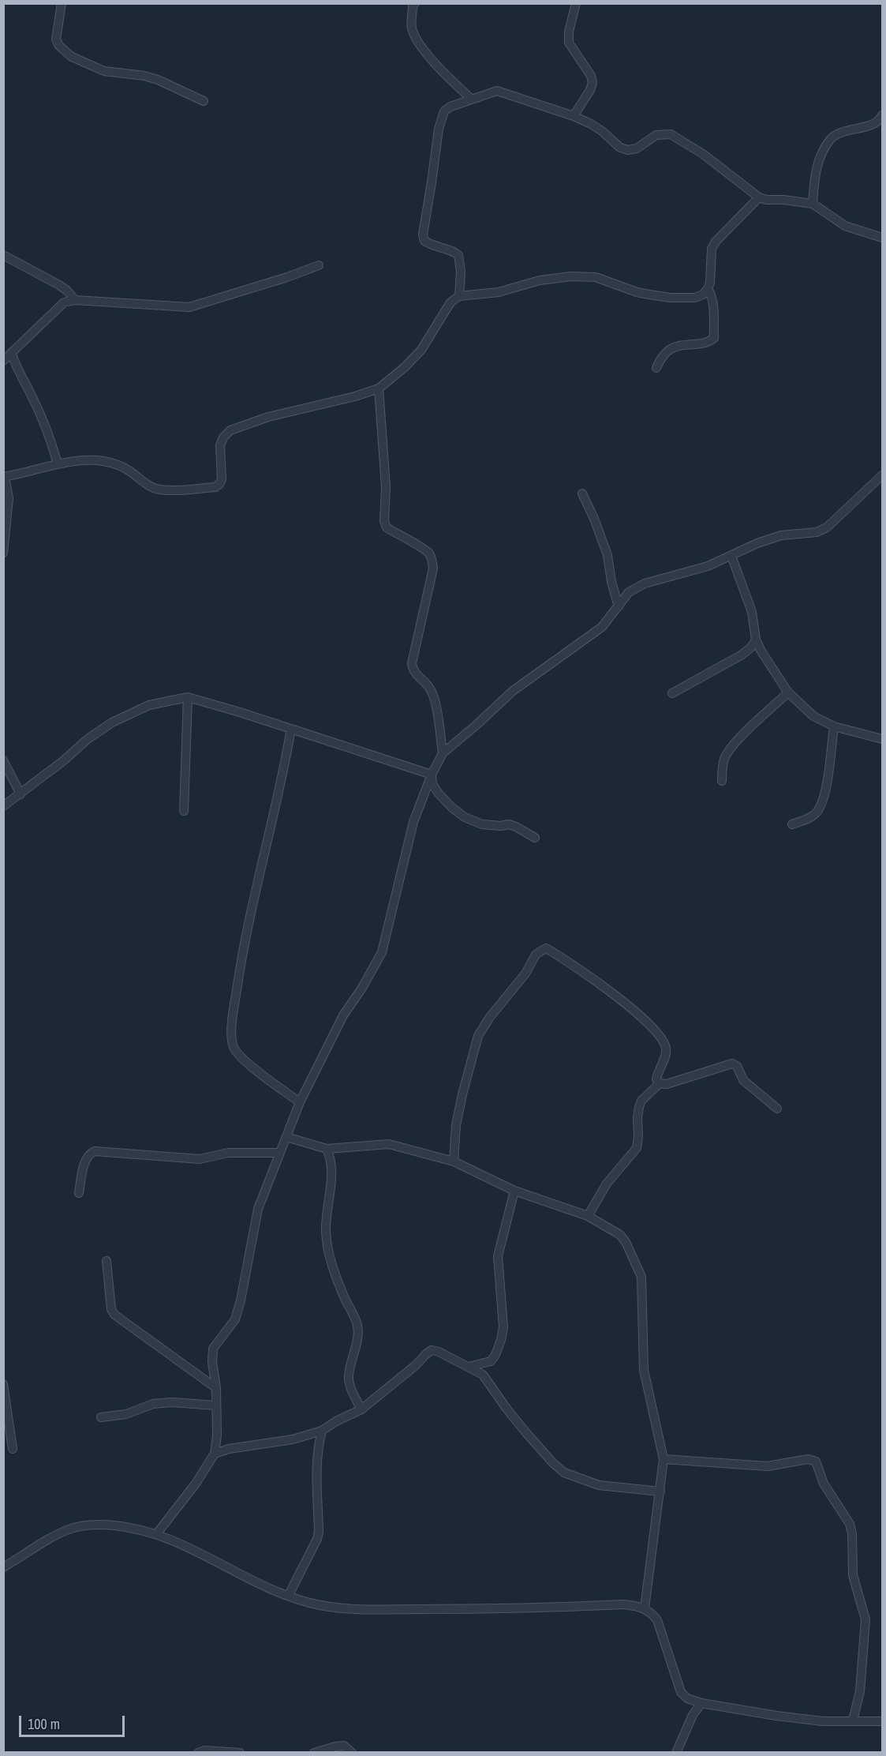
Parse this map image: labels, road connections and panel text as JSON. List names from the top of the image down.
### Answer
{
  "scale_bar": "100 m"
}
